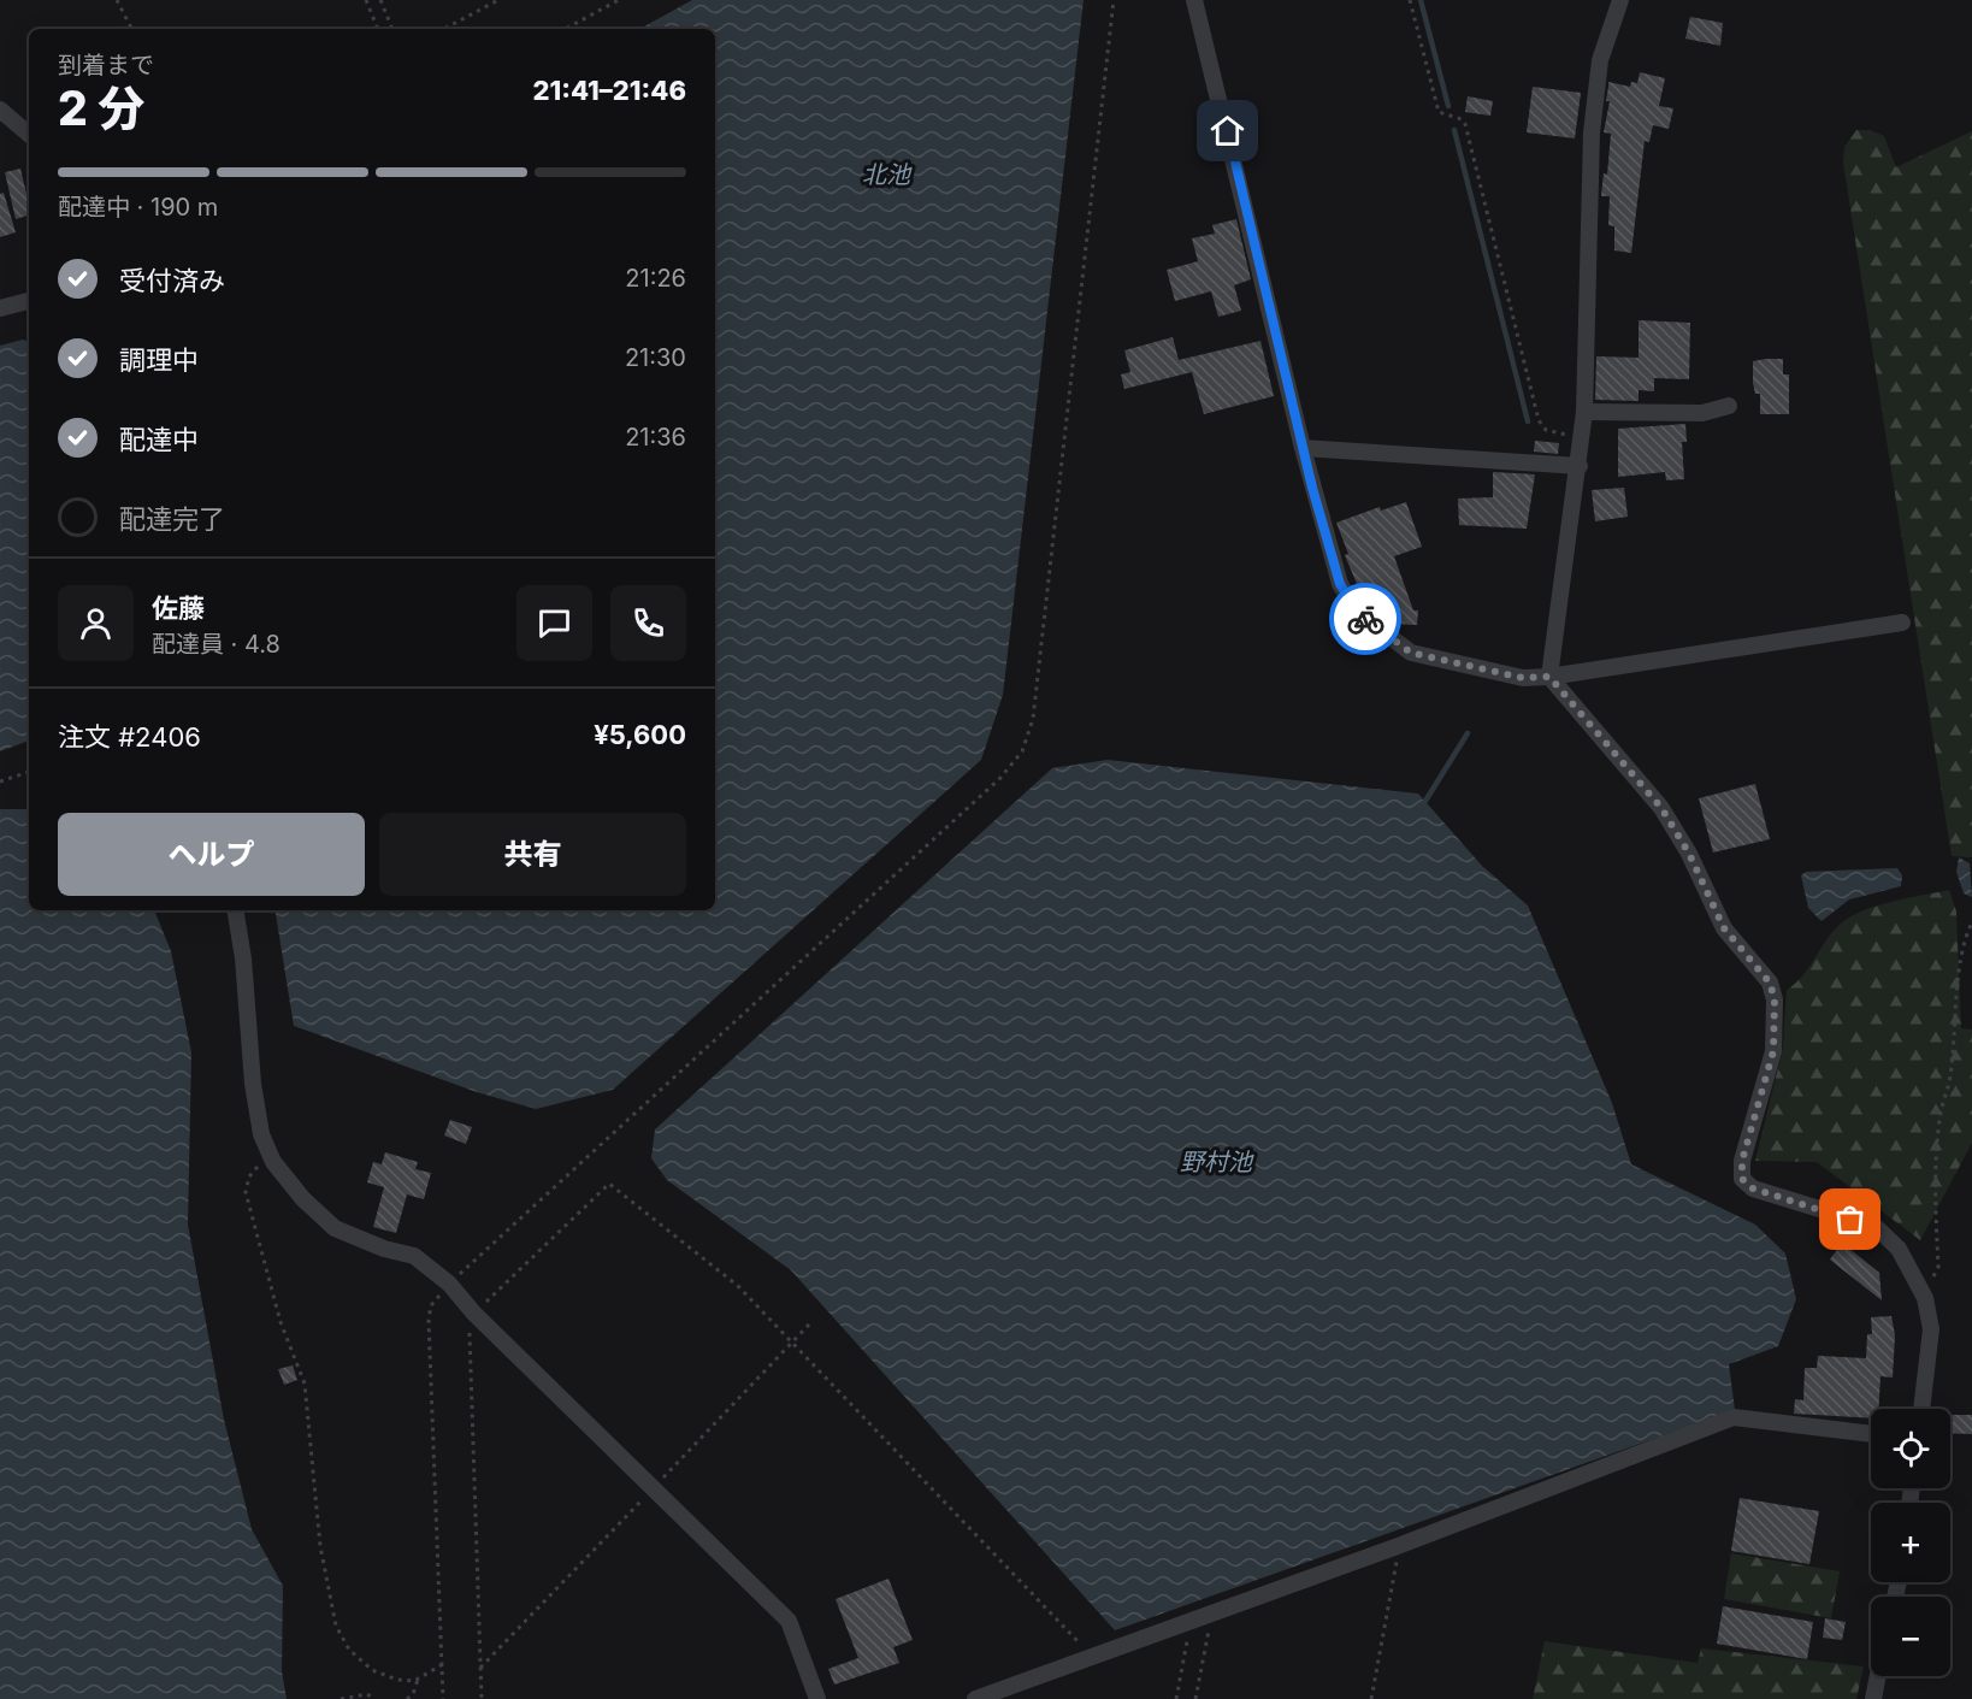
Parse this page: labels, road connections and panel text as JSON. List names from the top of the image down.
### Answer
{
  "water": ["北池", "野村池"],
  "page": {
    "heading": ["2 分", "到着まで", "21:41–21:46"],
    "panel": [
      "佐藤",
      "配達員 · 4.8",
      "注文 #2406",
      "¥5,600"
    ],
    "bar": "配達中 · 190 m",
    "list": [
      ["受付済み", "21:26"],
      ["調理中", "21:30"],
      ["配達中", "21:36"],
      "配達完了"
    ],
    "buttons": ["ヘルプ", "共有"],
    "map_buttons": ["+", "−"]
  }
}
